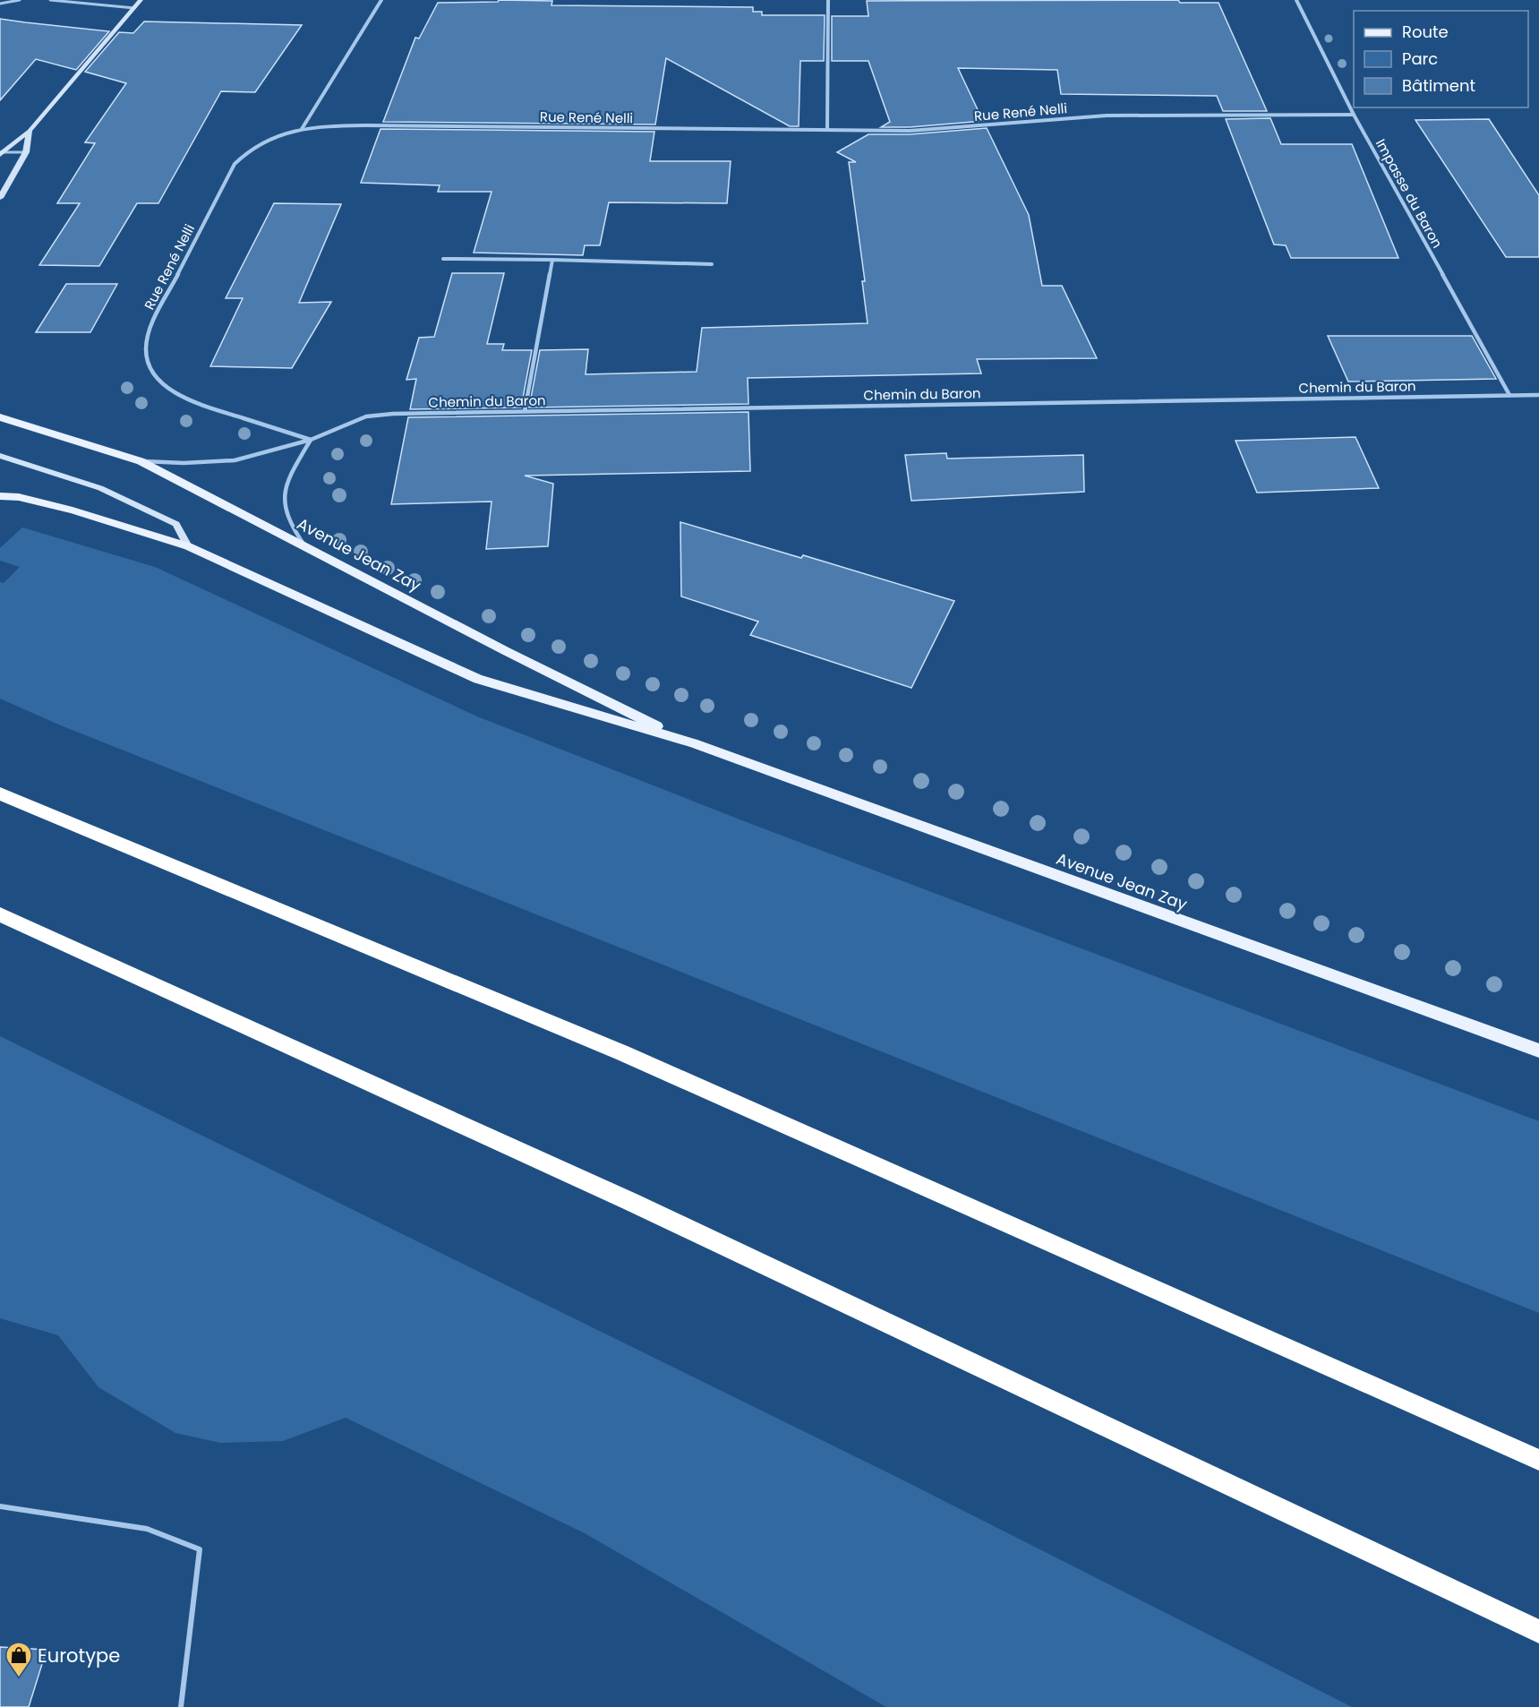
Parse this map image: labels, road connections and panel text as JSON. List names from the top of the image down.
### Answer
{
  "streets": {
    "main road": ["Avenue Jean Zay"],
    "street": ["Rue René Nelli", "Impasse du Baron", "Chemin du Baron"]
  },
  "crossings": [
    ["Rue René Nelli", "Impasse du Baron"],
    ["Rue René Nelli", "Chemin du Baron"],
    ["Impasse du Baron", "Chemin du Baron"],
    ["Chemin du Baron", "Avenue Jean Zay"]
  ],
  "places": {
    "shop": ["Eurotype"]
  },
  "legend": ["Route", "Parc", "Bâtiment"]
}
